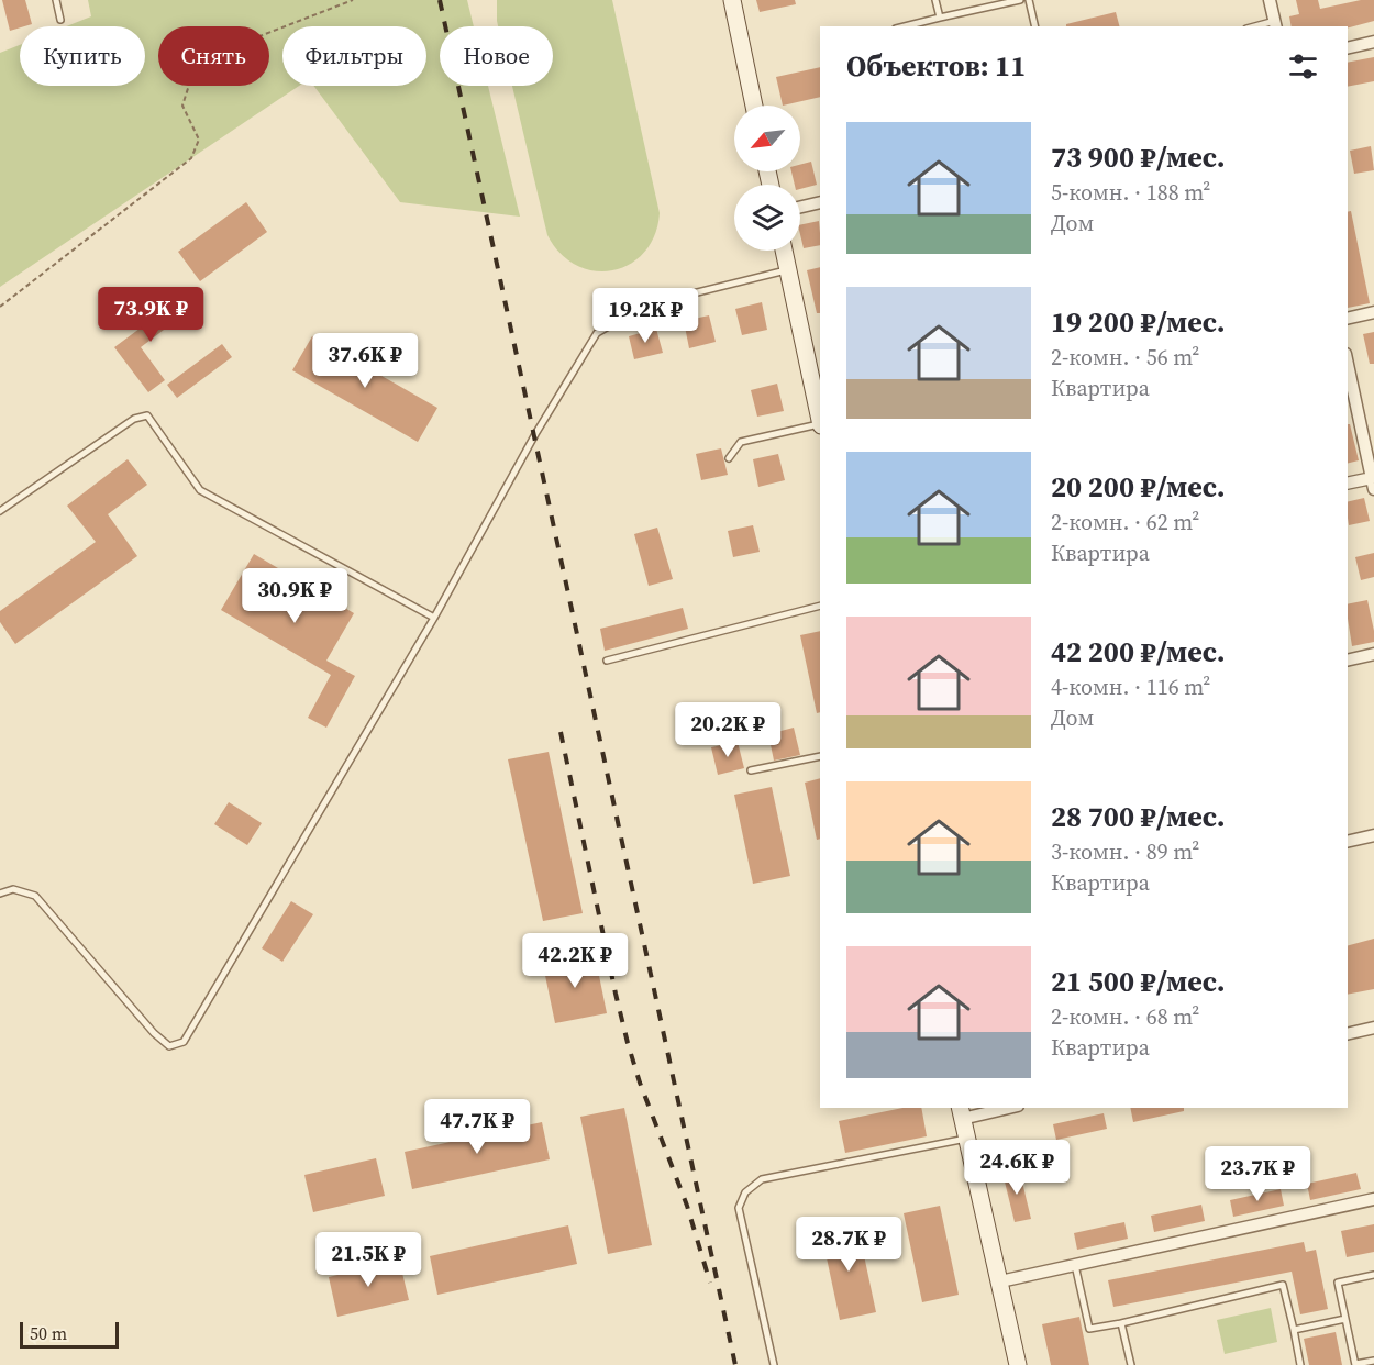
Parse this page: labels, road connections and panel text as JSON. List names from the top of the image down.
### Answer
{
  "scale_bar": "50 m",
  "north": "bottom left",
  "page": {
    "chip": [
      "Купить",
      "Снять",
      "Фильтры",
      "Новое"
    ],
    "heading": "Объектов: 11",
    "list": [
      {
        "name": "73 900 ₽/мес.",
        "note": "5-комн. · 188 m² · Дом"
      },
      {
        "name": "19 200 ₽/мес.",
        "note": "2-комн. · 56 m² · Квартира"
      },
      {
        "name": "20 200 ₽/мес.",
        "note": "2-комн. · 62 m² · Квартира"
      },
      {
        "name": "42 200 ₽/мес.",
        "note": "4-комн. · 116 m² · Дом"
      },
      {
        "name": "28 700 ₽/мес.",
        "note": "3-комн. · 89 m² · Квартира"
      },
      {
        "name": "21 500 ₽/мес.",
        "note": "2-комн. · 68 m² · Квартира"
      }
    ],
    "price": [
      "73.9K ₽",
      "19.2K ₽",
      "37.6K ₽",
      "30.9K ₽",
      "20.2K ₽",
      "42.2K ₽",
      "47.7K ₽",
      "24.6K ₽",
      "23.7K ₽",
      "28.7K ₽",
      "21.5K ₽"
    ],
    "scale": "50 m"
  }
}
